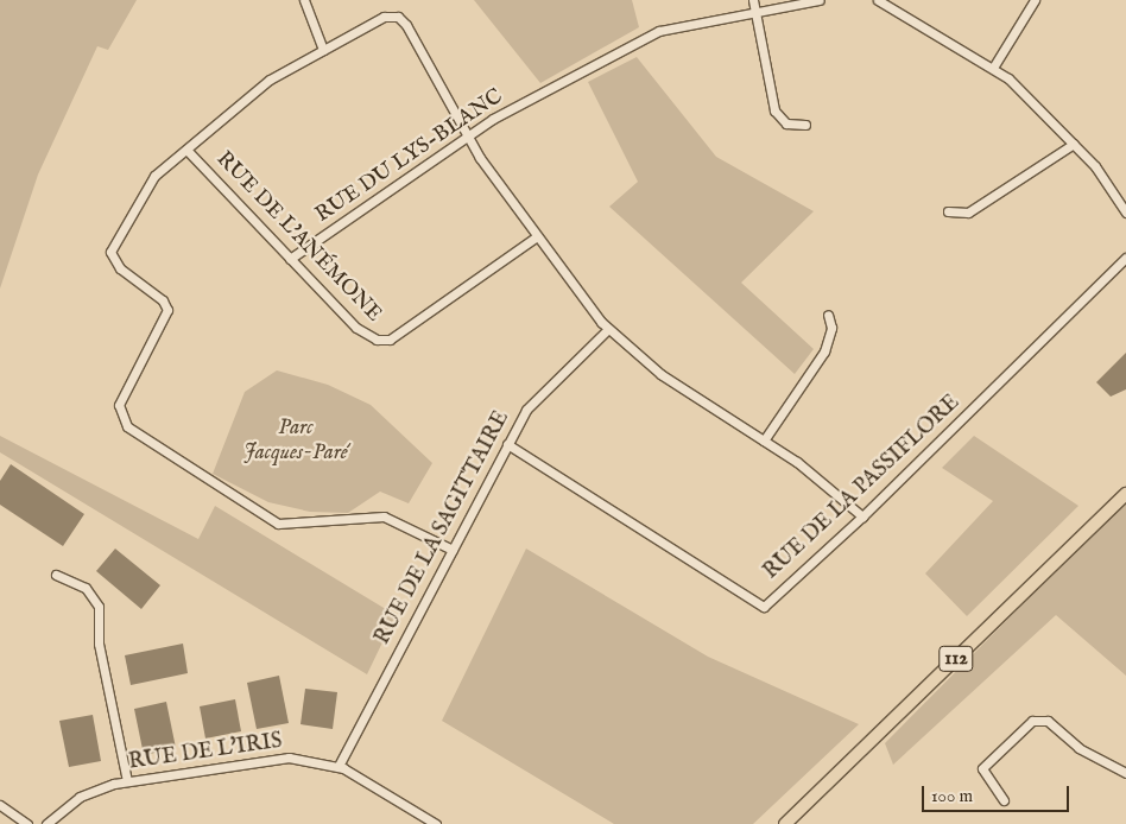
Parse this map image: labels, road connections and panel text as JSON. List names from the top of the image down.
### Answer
{
  "streets": {
    "main road": ["112"],
    "street": [
      "RUE DU LYS-BLANC",
      "RUE DE L'ANÉMONE",
      "RUE DE LA PASSIFLORE",
      "RUE DE LA SAGITTAIRE",
      "RUE DE L'IRIS"
    ]
  },
  "crossings": [
    ["RUE DU LYS-BLANC", "RUE DE L'ANÉMONE"],
    ["RUE DE LA PASSIFLORE", "RUE DE LA SAGITTAIRE"],
    ["RUE DE LA SAGITTAIRE", "RUE DE L'IRIS"]
  ],
  "parks": ["Parc Jacques-Paré"],
  "scale_bar": "100 m"
}
